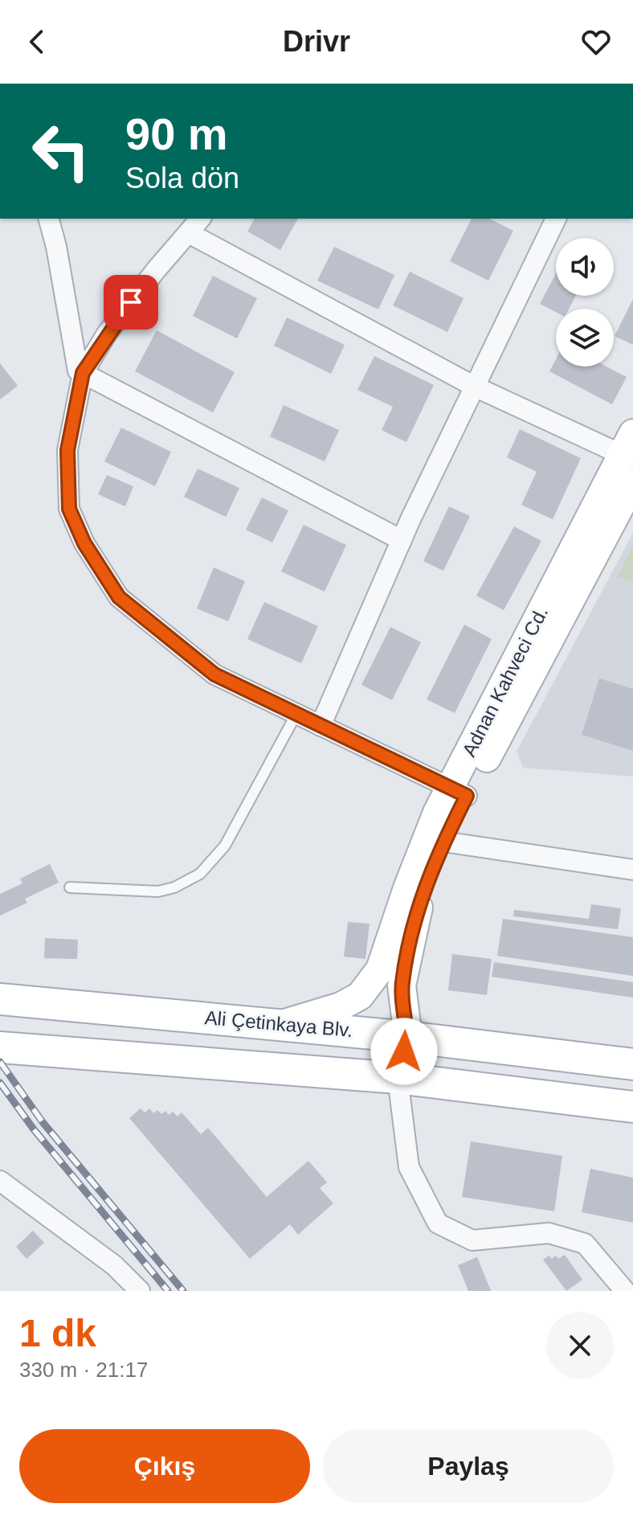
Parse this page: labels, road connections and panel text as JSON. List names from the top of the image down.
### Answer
{
  "streets": {
    "main road": ["Ali Çetinkaya Blv."],
    "street": ["Adnan Kahveci Cd."]
  },
  "crossings": [
    ["Adnan Kahveci Cd.", "Ali Çetinkaya Blv."]
  ],
  "page": {
    "header": "Drivr",
    "turn": ["90 m", "Sola dön"],
    "heading": ["1 dk", "330 m · 21:17"],
    "buttons": ["Çıkış", "Paylaş"]
  }
}
